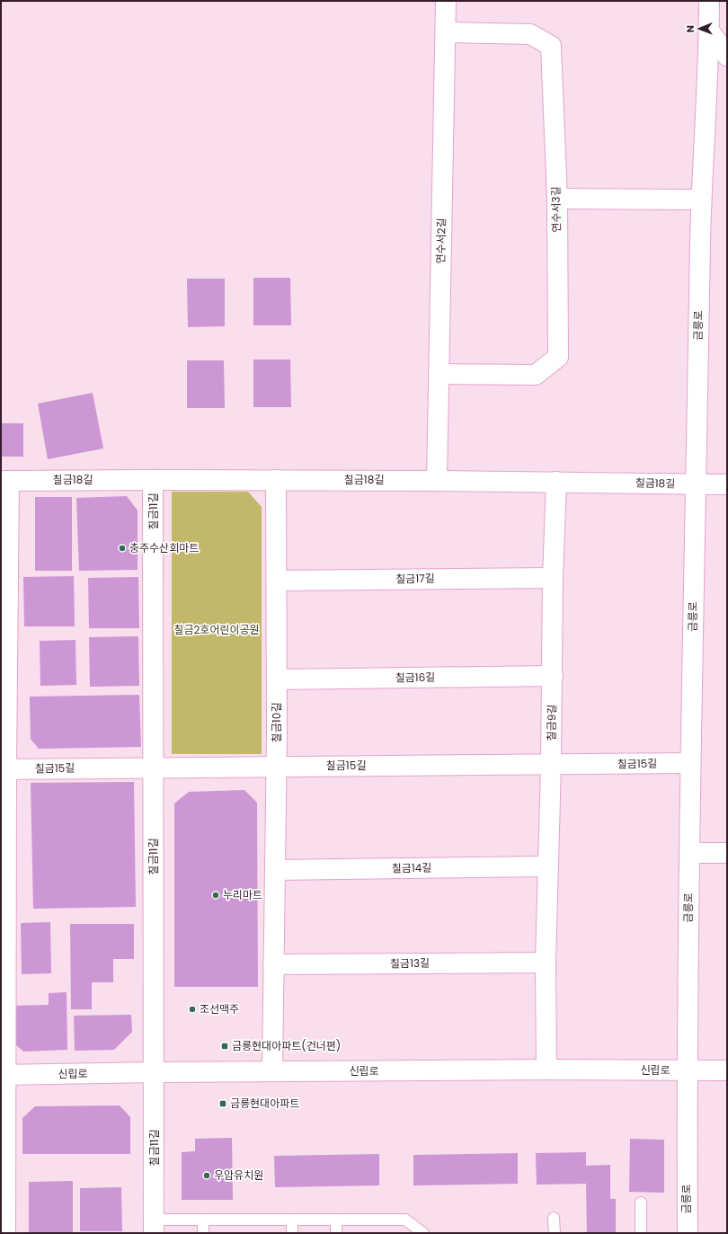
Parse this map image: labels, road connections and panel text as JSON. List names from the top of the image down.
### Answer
{
  "streets": {
    "street": [
      "연수서3길",
      "연수서2길",
      "금릉로",
      "칠금18길",
      "칠금11길",
      "칠금17길",
      "칠금16길",
      "칠금10길",
      "칠금9길",
      "칠금15길",
      "칠금14길",
      "칠금13길",
      "신립로"
    ]
  },
  "crossings": [
    ["연수서3길", "연수서2길"],
    ["연수서2길", "칠금18길"],
    ["금릉로", "칠금18길"],
    ["금릉로", "칠금15길"],
    ["금릉로", "신립로"],
    ["칠금18길", "칠금11길"],
    ["칠금18길", "칠금10길"],
    ["칠금18길", "칠금9길"],
    ["칠금11길", "칠금15길"],
    ["칠금11길", "신립로"],
    ["칠금17길", "칠금10길"],
    ["칠금17길", "칠금9길"],
    ["칠금16길", "칠금10길"],
    ["칠금16길", "칠금9길"],
    ["칠금10길", "칠금15길"],
    ["칠금10길", "칠금14길"],
    ["칠금10길", "칠금13길"],
    ["칠금10길", "신립로"],
    ["칠금9길", "칠금15길"],
    ["칠금9길", "칠금14길"],
    ["칠금9길", "칠금13길"],
    ["칠금9길", "신립로"]
  ],
  "parks": ["칠금2호어린이공원"],
  "places": {
    "other": [
      "충주수산회마트",
      "누리마트",
      "조선맥주",
      "우암유치원"
    ],
    "transit": ["금릉현대아파트(건너편)", "금릉현대아파트"]
  },
  "north": "left"
}
